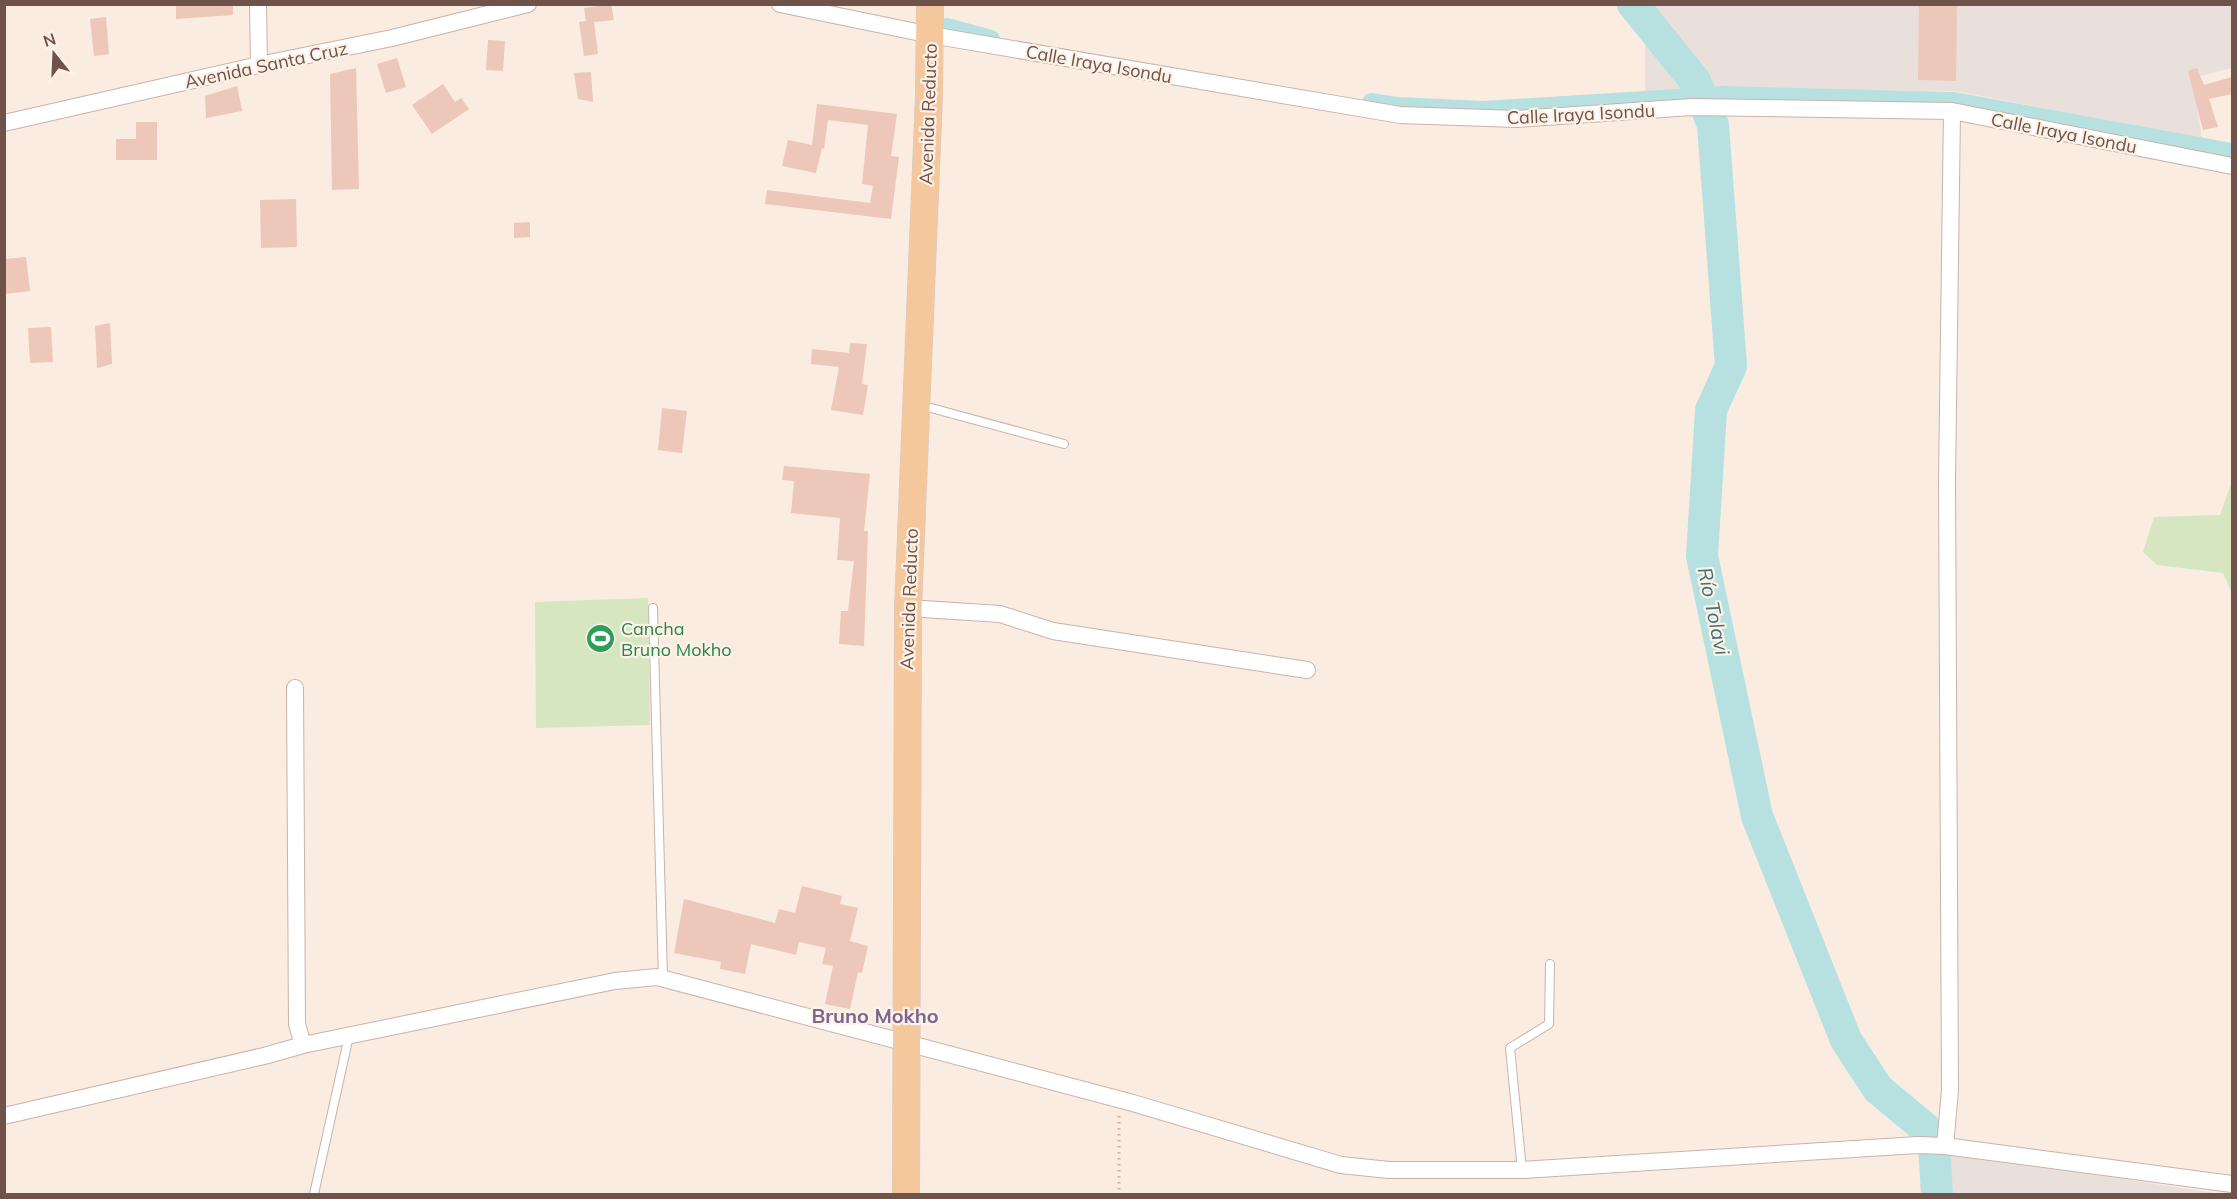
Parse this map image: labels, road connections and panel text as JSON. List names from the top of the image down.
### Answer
{
  "streets": {
    "main road": ["Avenida Reducto"],
    "street": ["Calle Iraya Isondu", "Avenida Santa Cruz"]
  },
  "crossings": [
    ["Calle Iraya Isondu", "Avenida Reducto"]
  ],
  "districts": ["Bruno Mokho"],
  "water": ["Río Tolavi"],
  "places": {
    "sports": ["Cancha Bruno Mokho"]
  },
  "north": "top"
}
